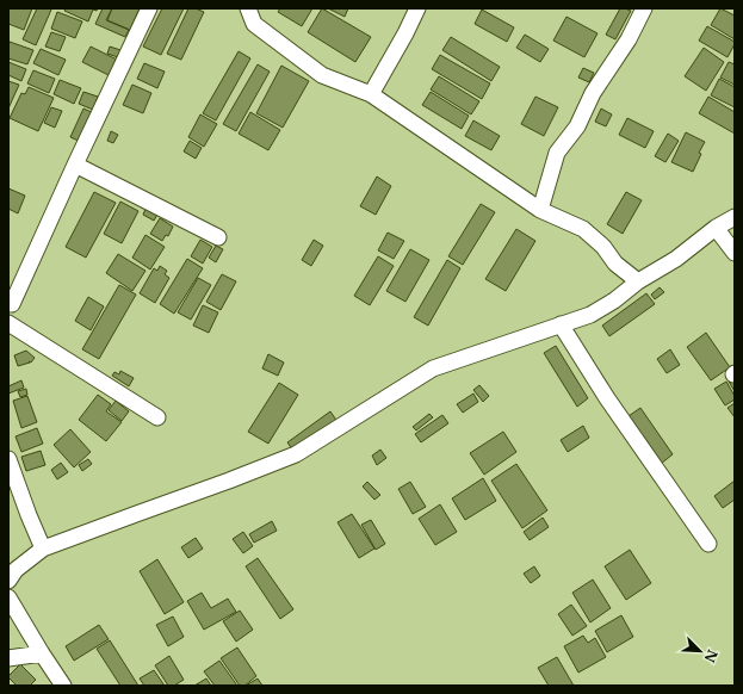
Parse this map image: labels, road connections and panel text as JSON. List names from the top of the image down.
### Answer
{
  "north": "bottom right"
}
